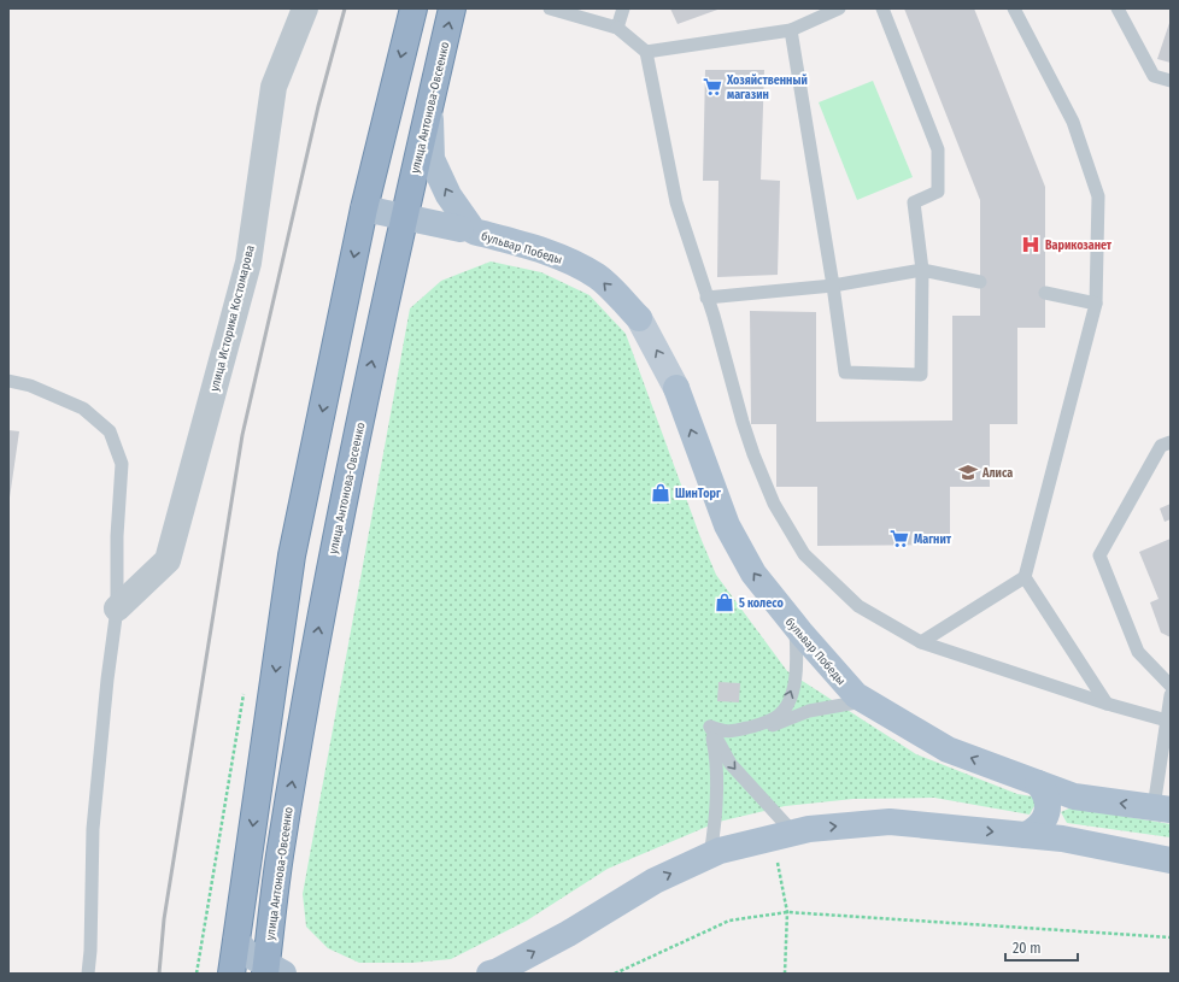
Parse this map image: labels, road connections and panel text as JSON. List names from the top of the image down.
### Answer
{
  "streets": {
    "highway": ["улица Антонова-Овсеенко"],
    "main road": ["бульвар Победы"],
    "street": ["улица Историка Костомарова"]
  },
  "crossings": [
    ["улица Антонова-Овсеенко", "бульвар Победы"]
  ],
  "one_way": ["бульвар Победы"],
  "places": {
    "supermarket": ["Хозяйственный магазин", "Магнит"],
    "hospital": ["Варикозанет"],
    "school or university": ["Алиса"],
    "shop": ["ШинТорг", "5 колесо"]
  },
  "scale_bar": "20 m"
}
